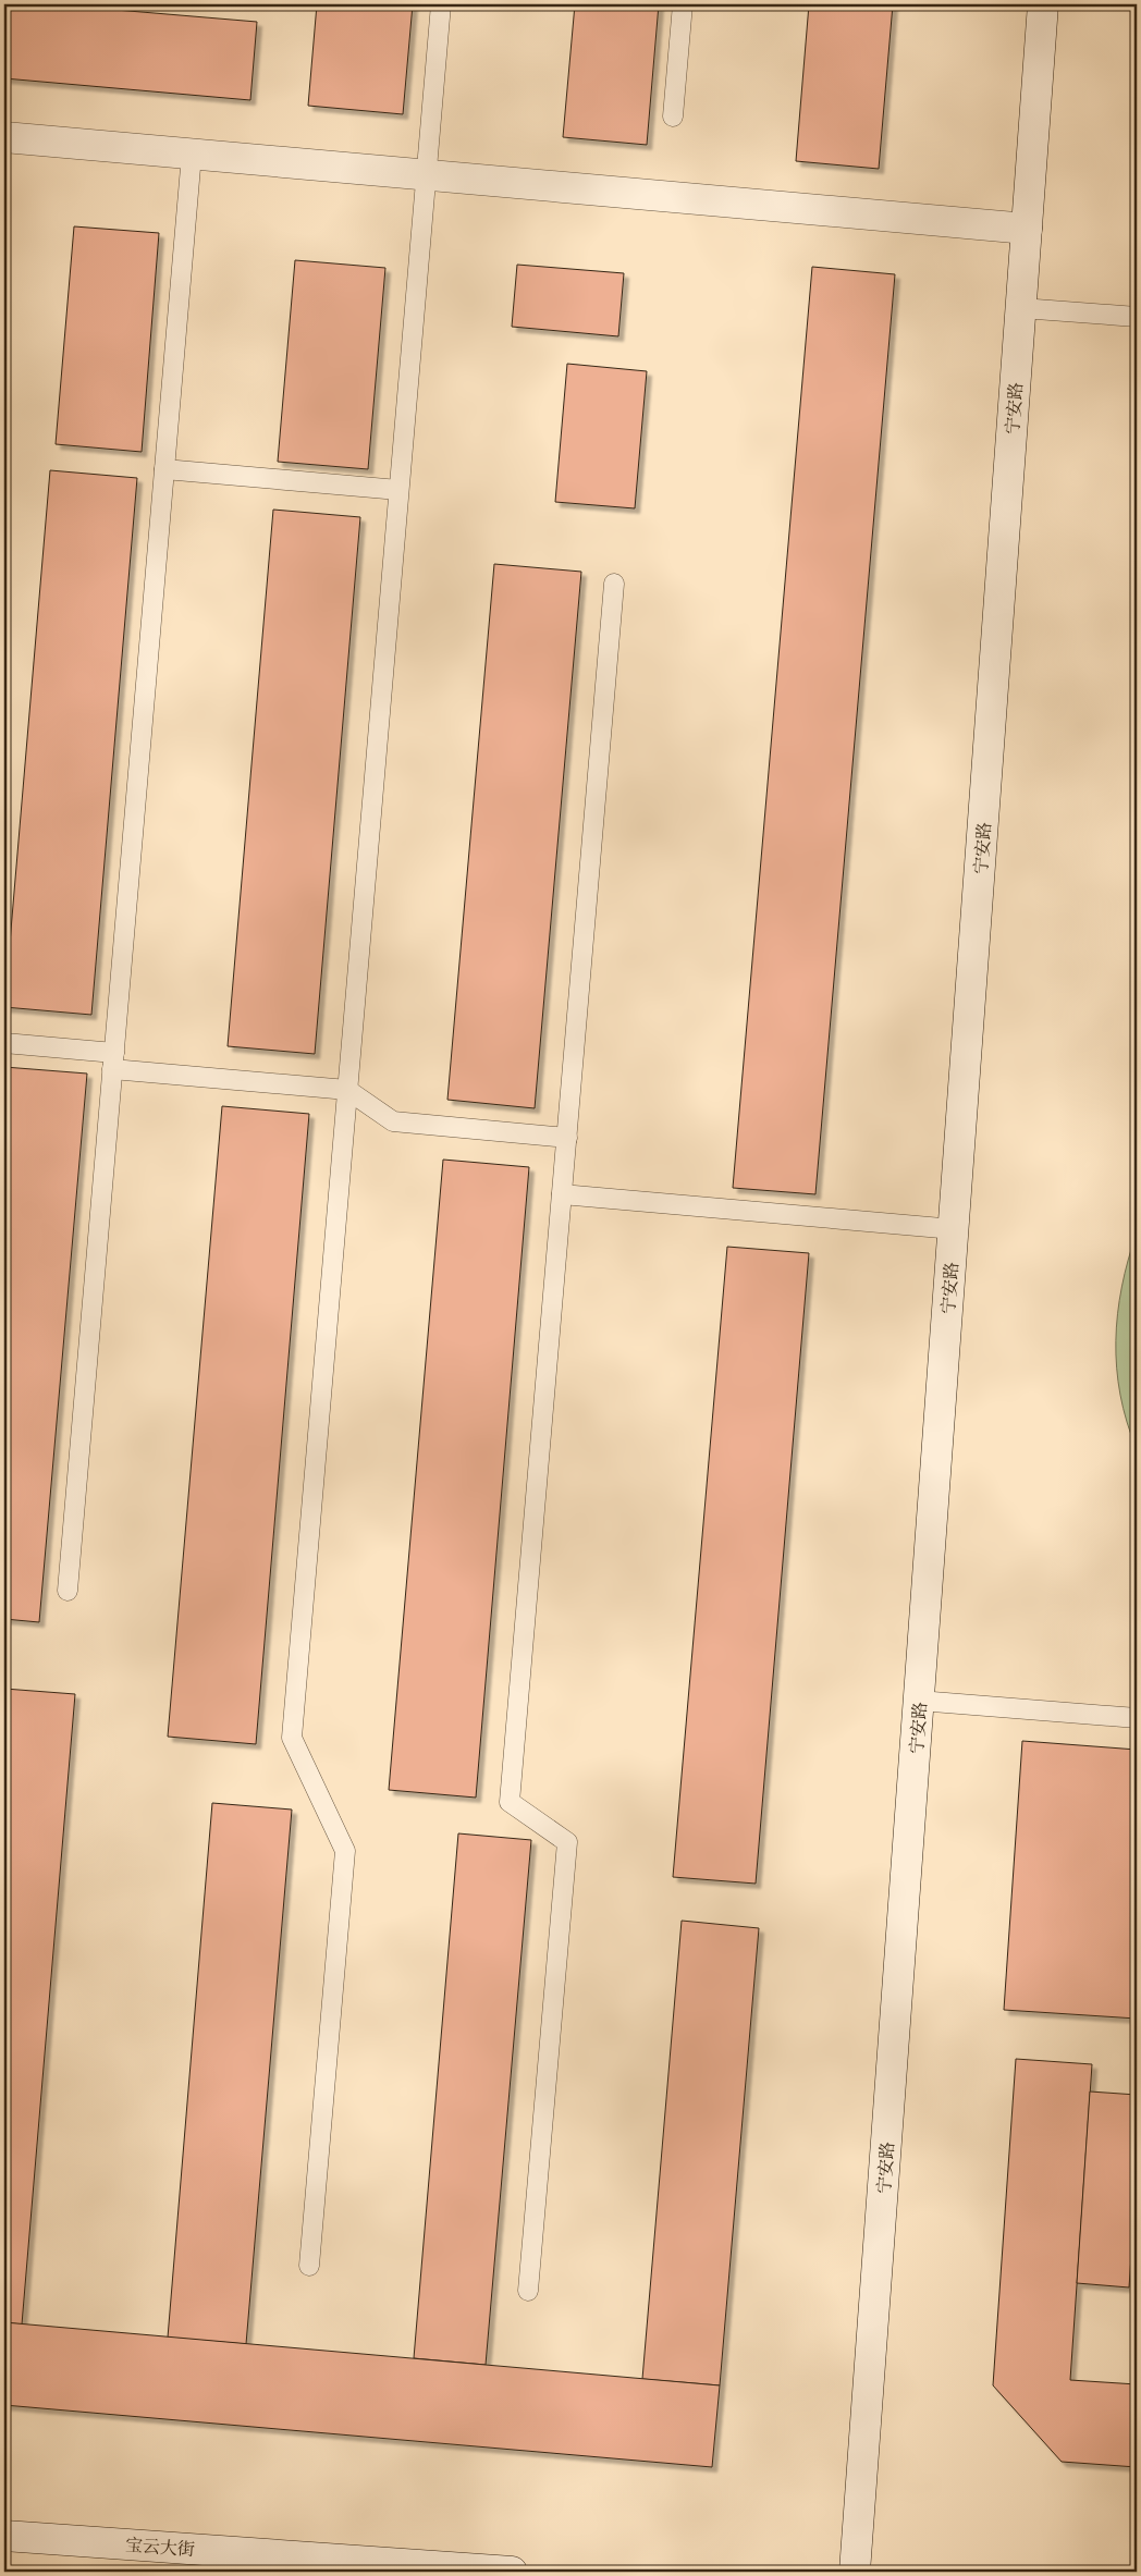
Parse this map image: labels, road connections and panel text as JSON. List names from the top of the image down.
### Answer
{
  "streets": {
    "street": ["宁安路", "宝云大街"]
  }
}
